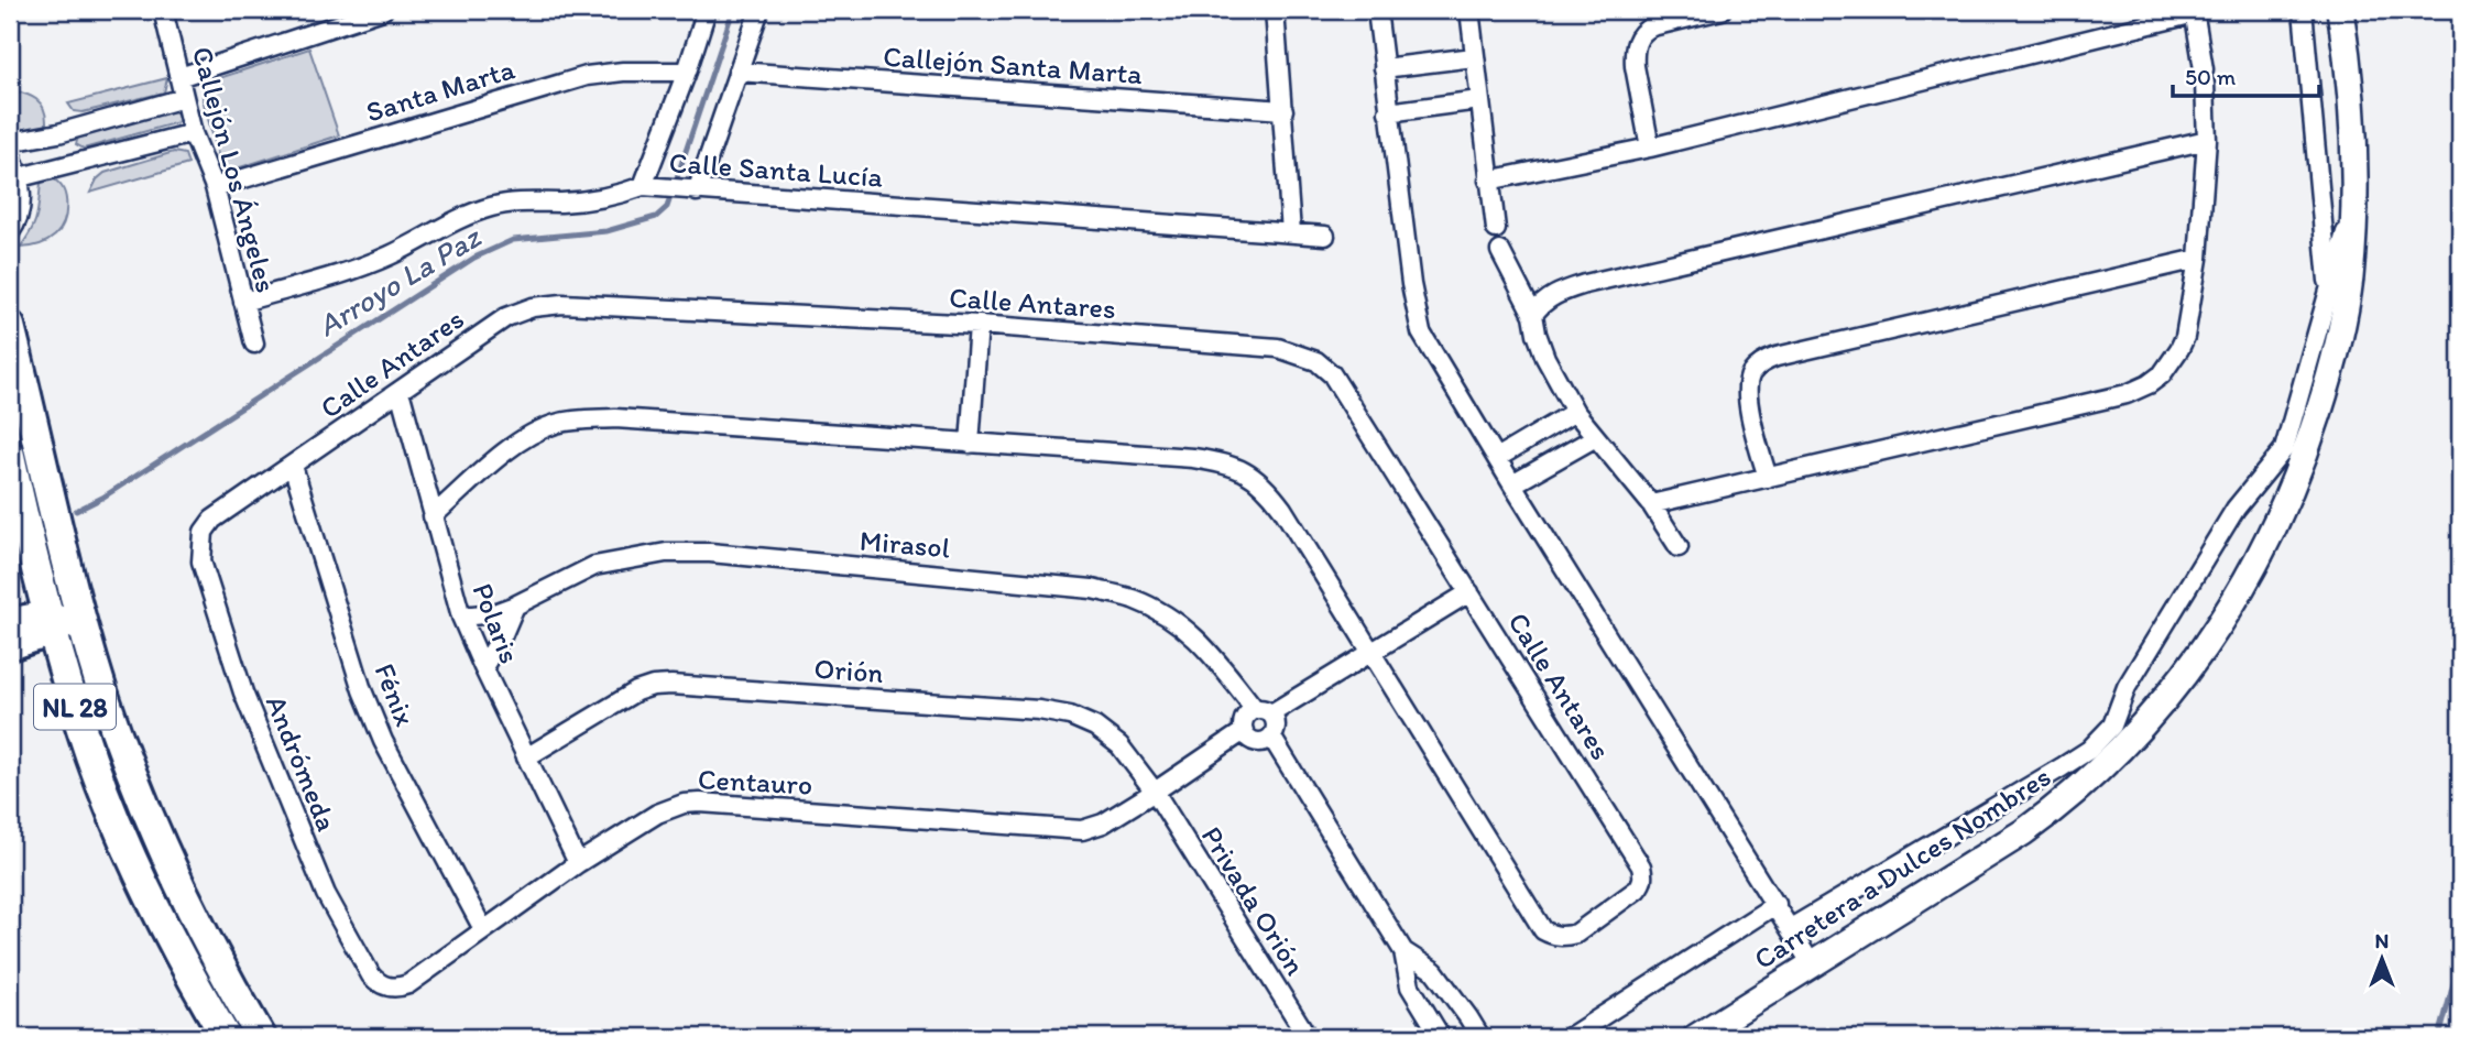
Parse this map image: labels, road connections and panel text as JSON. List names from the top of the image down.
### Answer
{
  "streets": {
    "main road": ["NL 28", "Carretera a Dulces Nombres"],
    "street": [
      "Callejón Santa Marta",
      "Santa Marta",
      "Callejón Los Ángeles",
      "Calle Santa Lucía",
      "Calle Antares",
      "Mirasol",
      "Polaris",
      "Orión",
      "Fénix",
      "Andrómeda",
      "Centauro",
      "Privada Orión"
    ]
  },
  "crossings": [
    ["Santa Marta", "Callejón Los Ángeles"],
    ["Callejón Los Ángeles", "Calle Santa Lucía"],
    ["Calle Antares", "Polaris"],
    ["Calle Antares", "Fénix"],
    ["Calle Antares", "Andrómeda"],
    ["Mirasol", "Polaris"],
    ["Mirasol", "Centauro"],
    ["Polaris", "Orión"],
    ["Polaris", "Centauro"],
    ["Orión", "Centauro"],
    ["Orión", "Privada Orión"],
    ["Fénix", "Centauro"],
    ["Andrómeda", "Centauro"],
    ["Centauro", "Privada Orión"]
  ],
  "water": ["Arroyo La Paz"],
  "scale_bar": "50 m",
  "north": "top"
}
